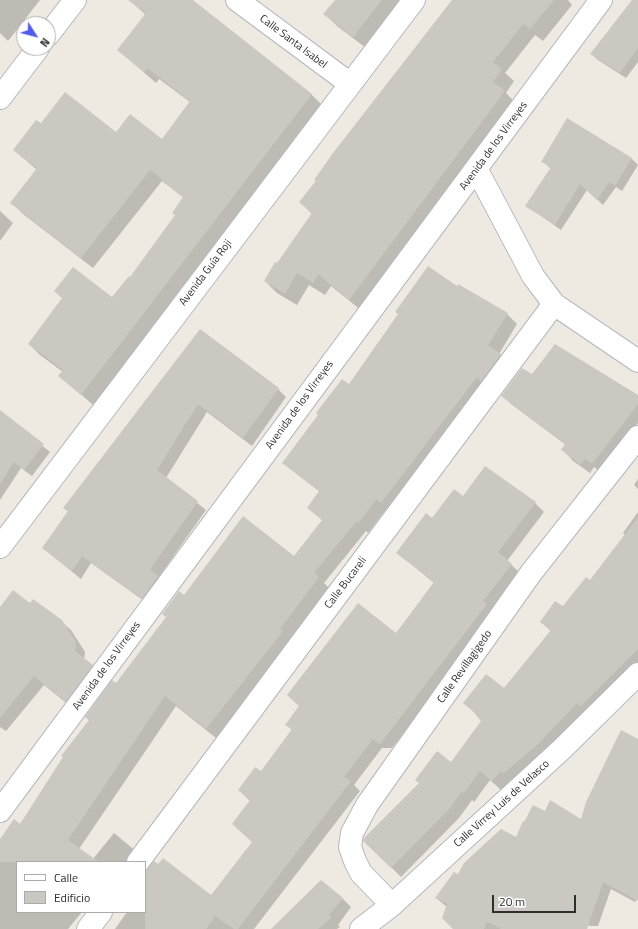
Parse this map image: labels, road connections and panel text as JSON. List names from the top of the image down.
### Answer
{
  "streets": {
    "street": [
      "Calle Santa Isabel",
      "Avenida de los Virreyes",
      "Avenida Guía Roji",
      "Calle Bucareli",
      "Calle Revillagigedo",
      "Calle Virrey Luis de Velasco"
    ]
  },
  "crossings": [
    ["Calle Santa Isabel", "Avenida Guía Roji"],
    ["Calle Revillagigedo", "Calle Virrey Luis de Velasco"]
  ],
  "legend": ["Calle", "Edificio"],
  "scale_bar": "20 m",
  "north": "bottom right"
}
